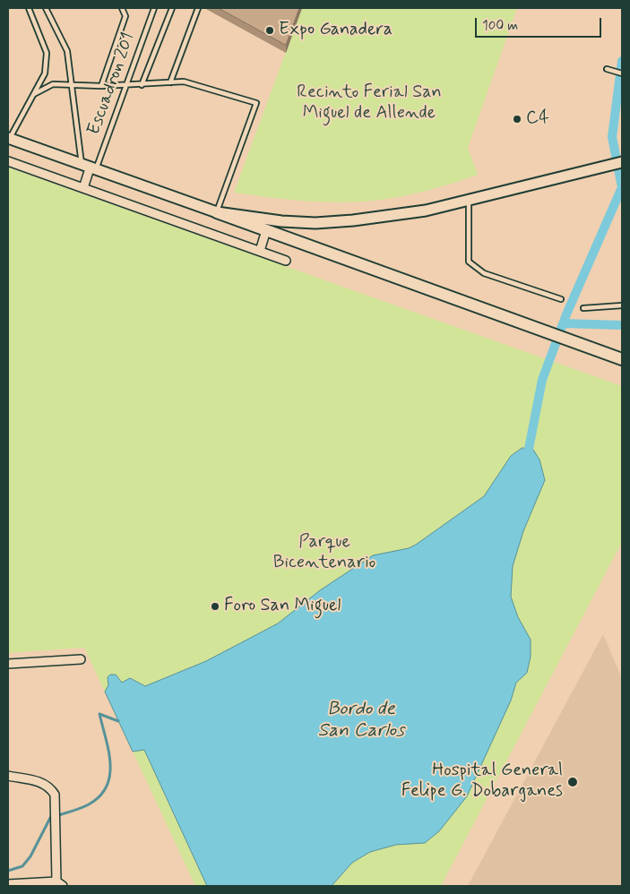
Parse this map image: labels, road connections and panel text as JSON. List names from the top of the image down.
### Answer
{
  "streets": {
    "lane": ["Escuadron 201"]
  },
  "water": ["Bordo de San Carlos"],
  "parks": ["Recinto Ferial San Miguel de Allende", "Parque Bicentenario"],
  "places": [
    "Expo Ganadera",
    "C4",
    "Foro San Miguel",
    "Hospital General Felipe G. Dobarganes"
  ],
  "scale_bar": "100 m"
}
